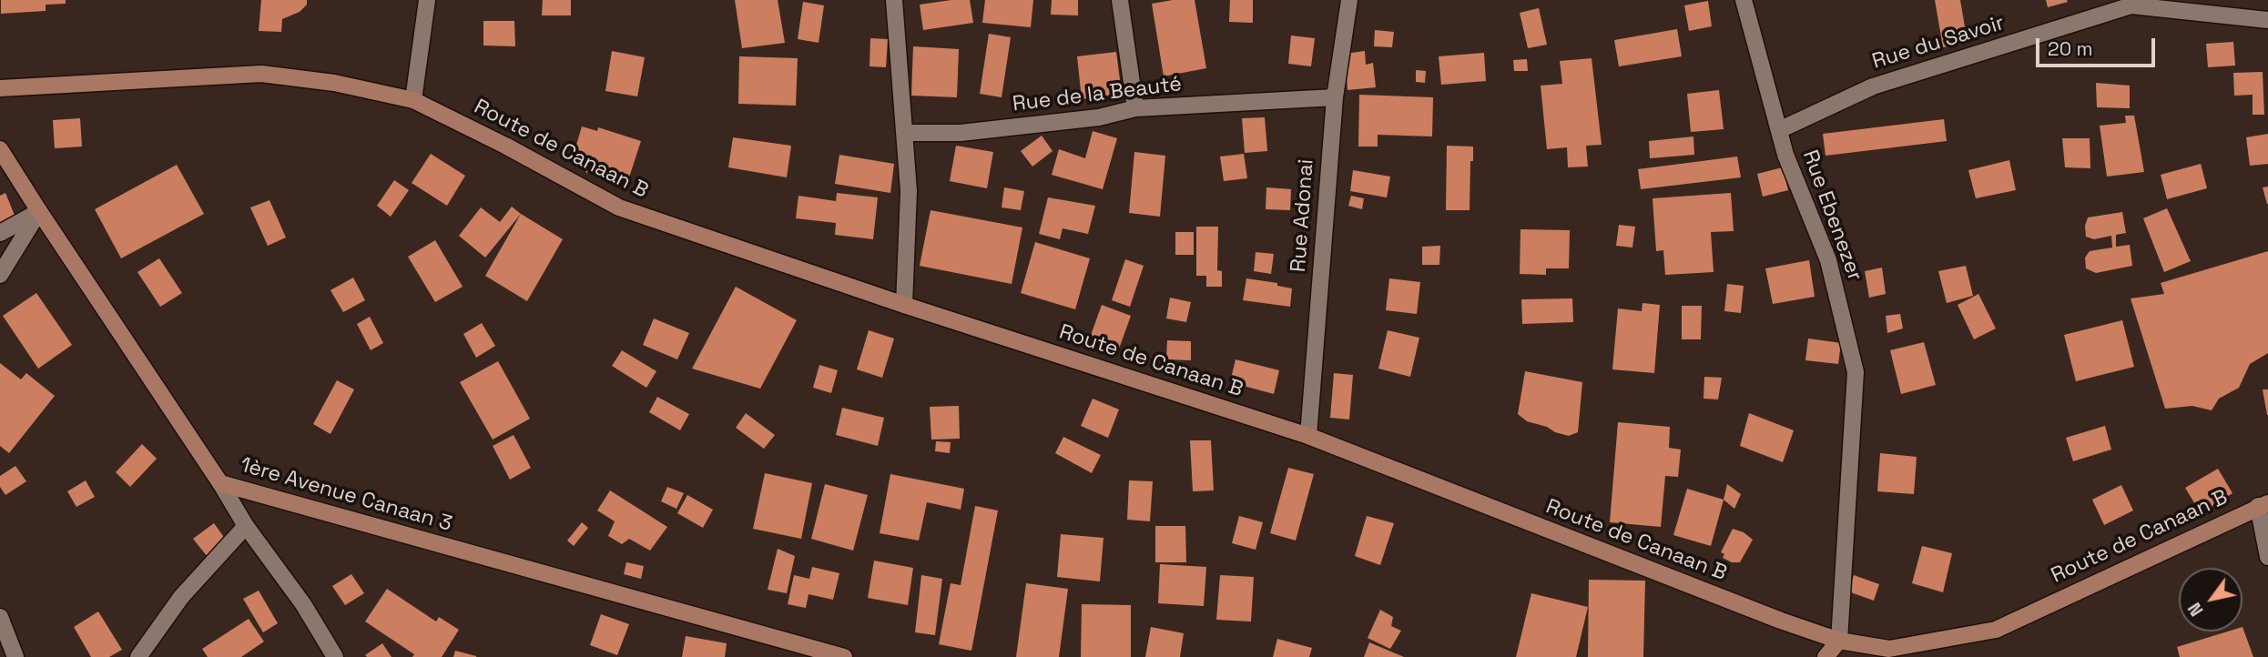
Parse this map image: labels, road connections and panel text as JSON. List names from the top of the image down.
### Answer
{
  "streets": {
    "street": [
      "Rue du Savoir",
      "Rue de la Beauté",
      "Route de Canaan B",
      "Rue Adonai",
      "Rue Ebenezer",
      "1ère Avenue Canaan 3"
    ]
  },
  "crossings": [
    ["Rue du Savoir", "Rue Ebenezer"],
    ["Rue de la Beauté", "Rue Adonai"],
    ["Route de Canaan B", "Rue Adonai"],
    ["Route de Canaan B", "Rue Ebenezer"]
  ],
  "scale_bar": "20 m",
  "north": "bottom left"
}
